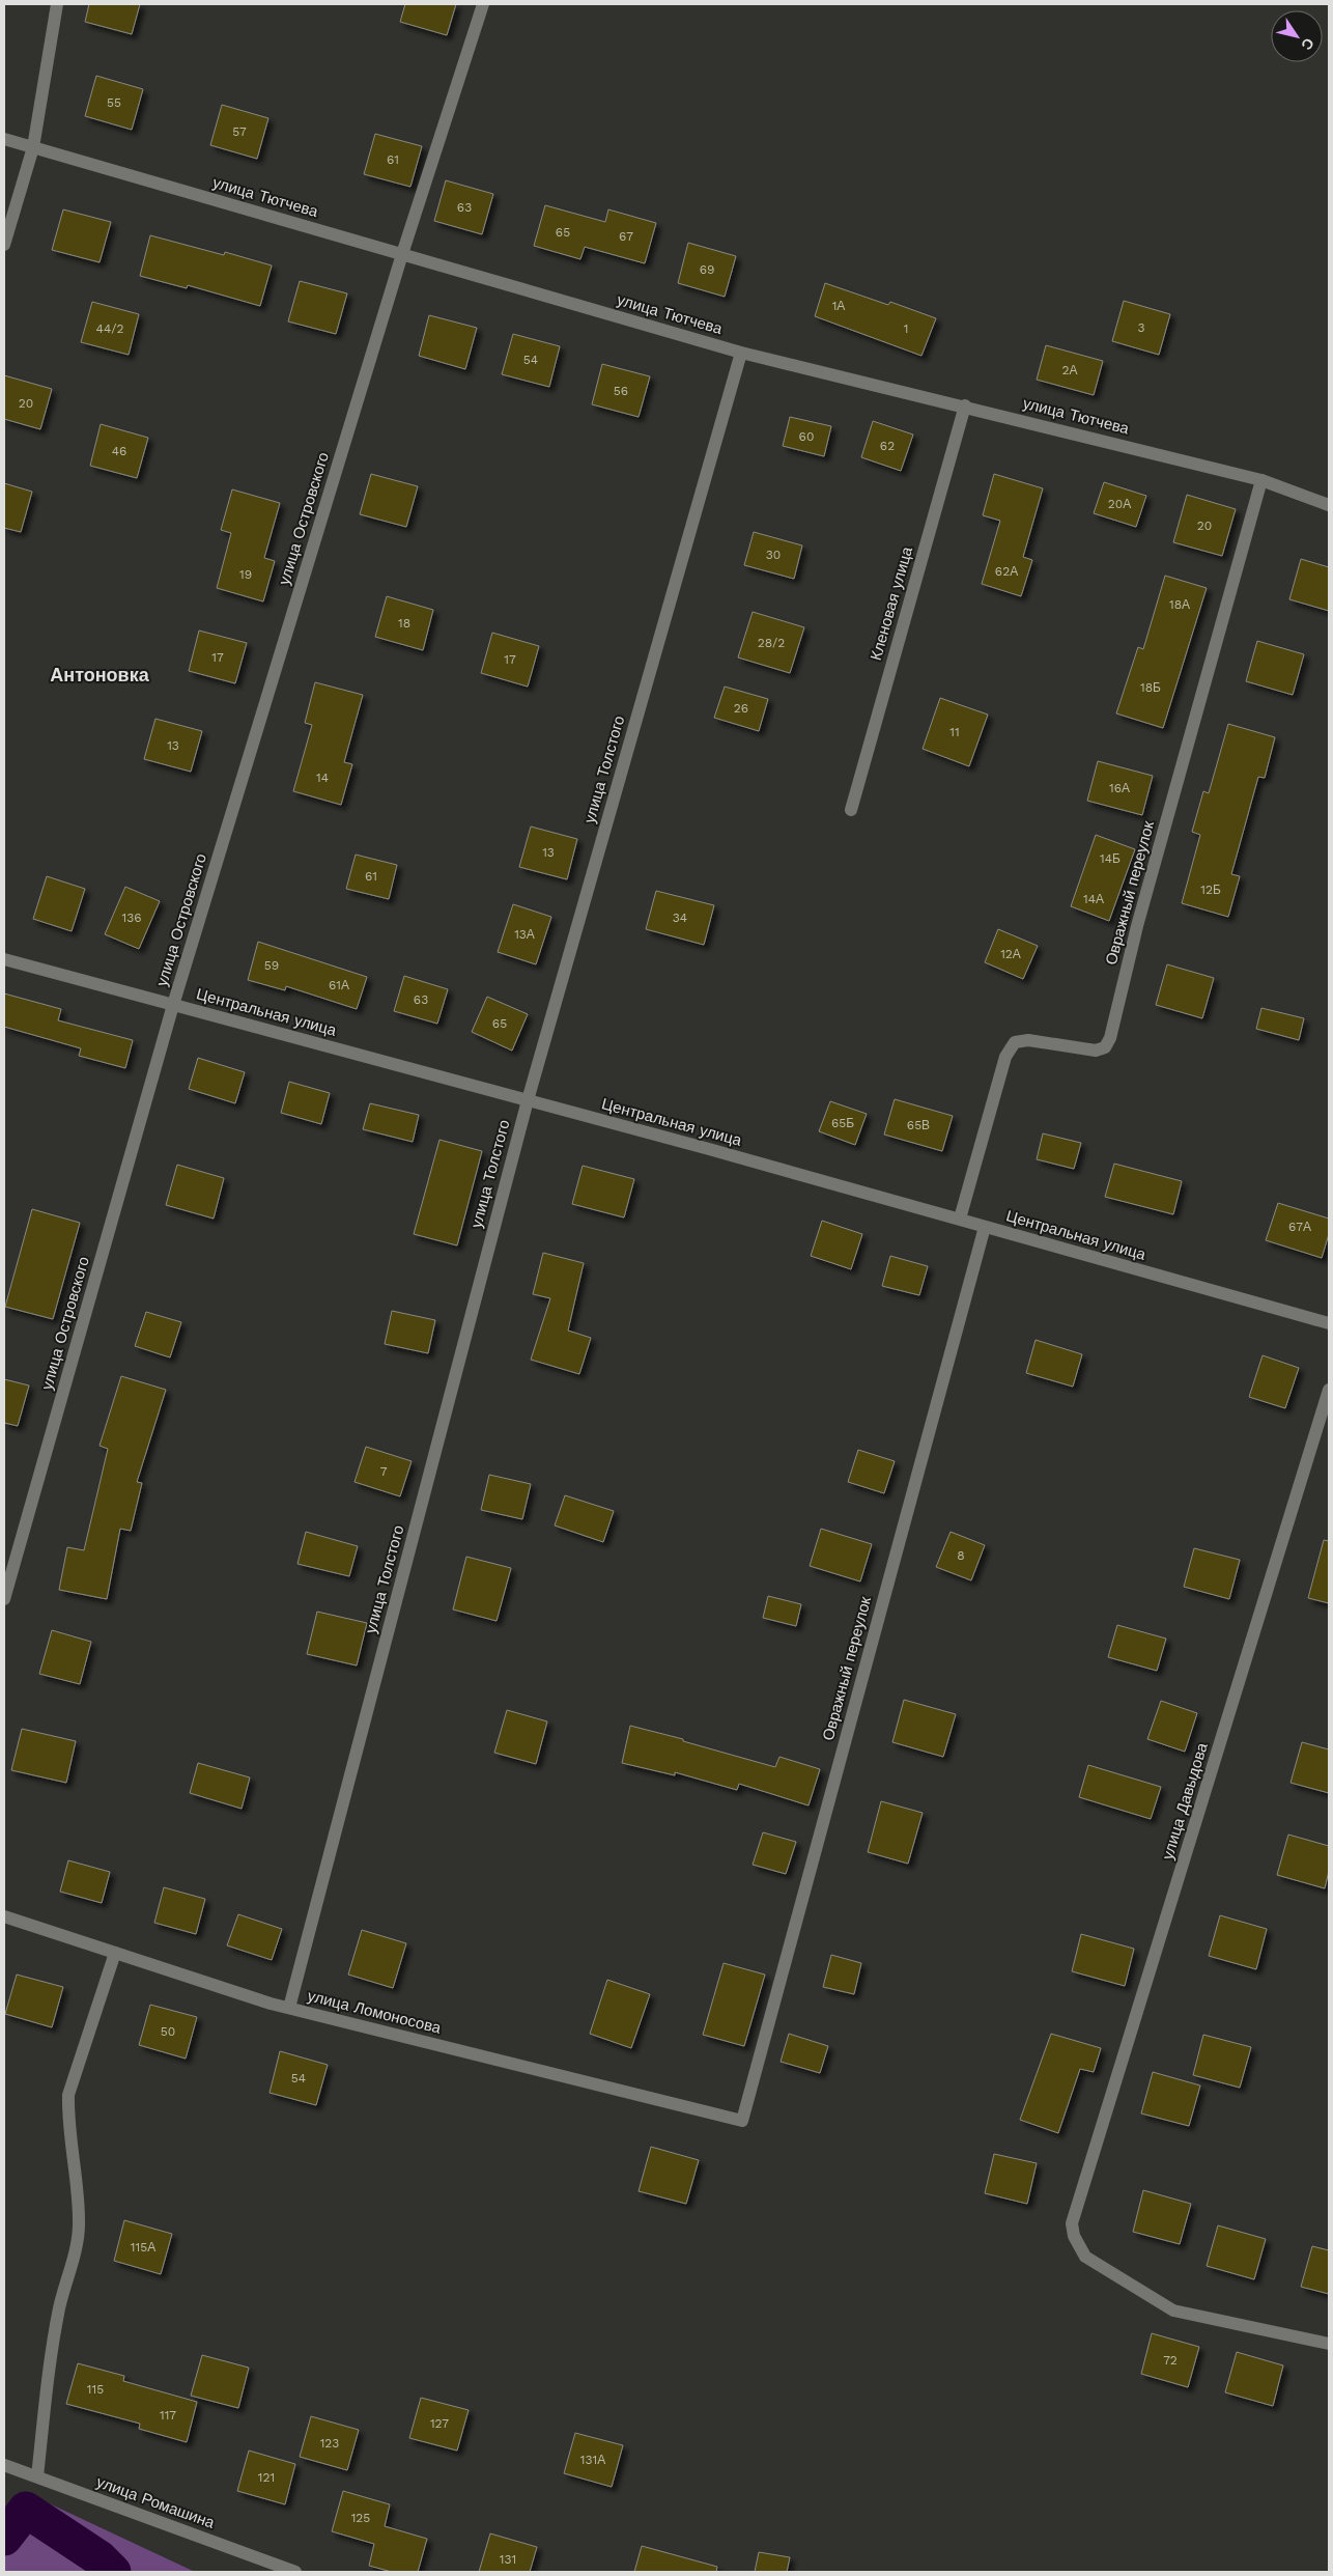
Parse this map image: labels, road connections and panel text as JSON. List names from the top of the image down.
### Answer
{
  "streets": {
    "street": [
      "улица Тютчева",
      "улица Островского",
      "Кленовая улица",
      "улица Толстого",
      "Овражный переулок",
      "Центральная улица",
      "улица Давыдова",
      "улица Ломоносова",
      "улица Ромашина"
    ]
  },
  "crossings": [
    ["улица Тютчева", "улица Островского"],
    ["улица Тютчева", "Кленовая улица"],
    ["улица Тютчева", "улица Толстого"],
    ["улица Тютчева", "Овражный переулок"],
    ["улица Островского", "Центральная улица"],
    ["улица Толстого", "Центральная улица"],
    ["улица Толстого", "улица Ломоносова"],
    ["Овражный переулок", "Центральная улица"],
    ["Овражный переулок", "улица Ломоносова"]
  ],
  "districts": ["Антоновка"],
  "house_numbers": [
    "55",
    "57",
    "61",
    "63",
    "65",
    "67",
    "69",
    "1А",
    "3",
    "44/2",
    "1",
    "54",
    "2А",
    "56",
    "20",
    "60",
    "62",
    "46",
    "20А",
    "20",
    "30",
    "62А",
    "19",
    "18А",
    "18",
    "28/2",
    "17",
    "17",
    "18Б",
    "26",
    "11",
    "13",
    "14",
    "16А",
    "13",
    "14Б",
    "61",
    "12Б",
    "14А",
    "136",
    "34",
    "13А",
    "12А",
    "59",
    "61А",
    "63",
    "65",
    "65Б",
    "65В",
    "67А",
    "7",
    "8",
    "50",
    "54",
    "115А",
    "72",
    "115",
    "117",
    "127",
    "123",
    "131А",
    "121",
    "125",
    "131"
  ],
  "north": "bottom right"
}
